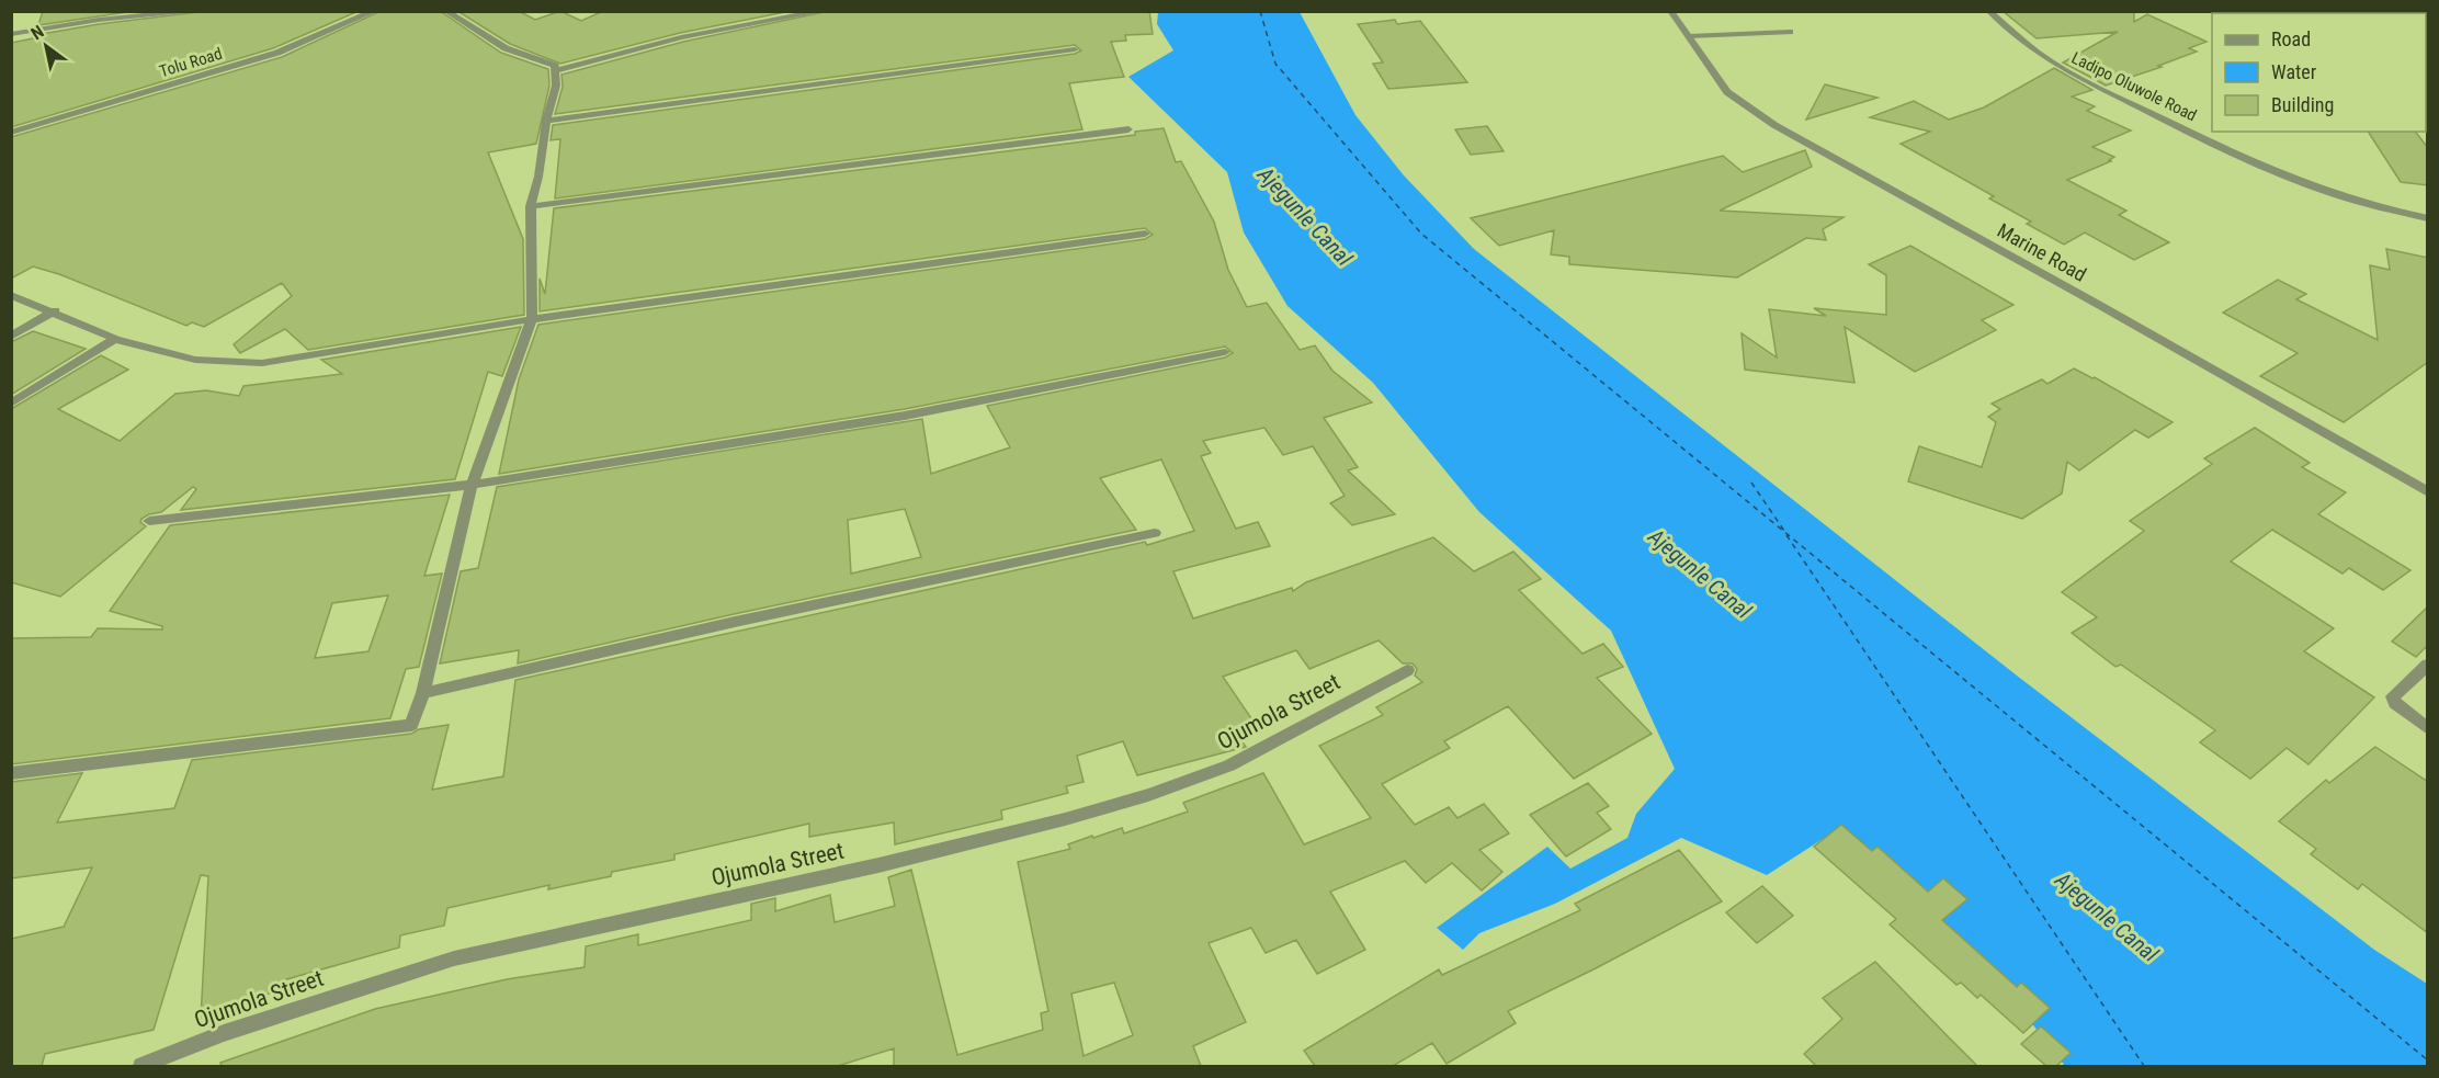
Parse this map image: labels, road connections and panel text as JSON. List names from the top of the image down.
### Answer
{
  "streets": {
    "street": [
      "Tolu Road",
      "Ladipo Oluwole Road",
      "Marine Road",
      "Ojumola Street"
    ]
  },
  "water": ["Ajegunle Canal"],
  "legend": ["Road", "Water", "Building"],
  "north": "top left"
}
